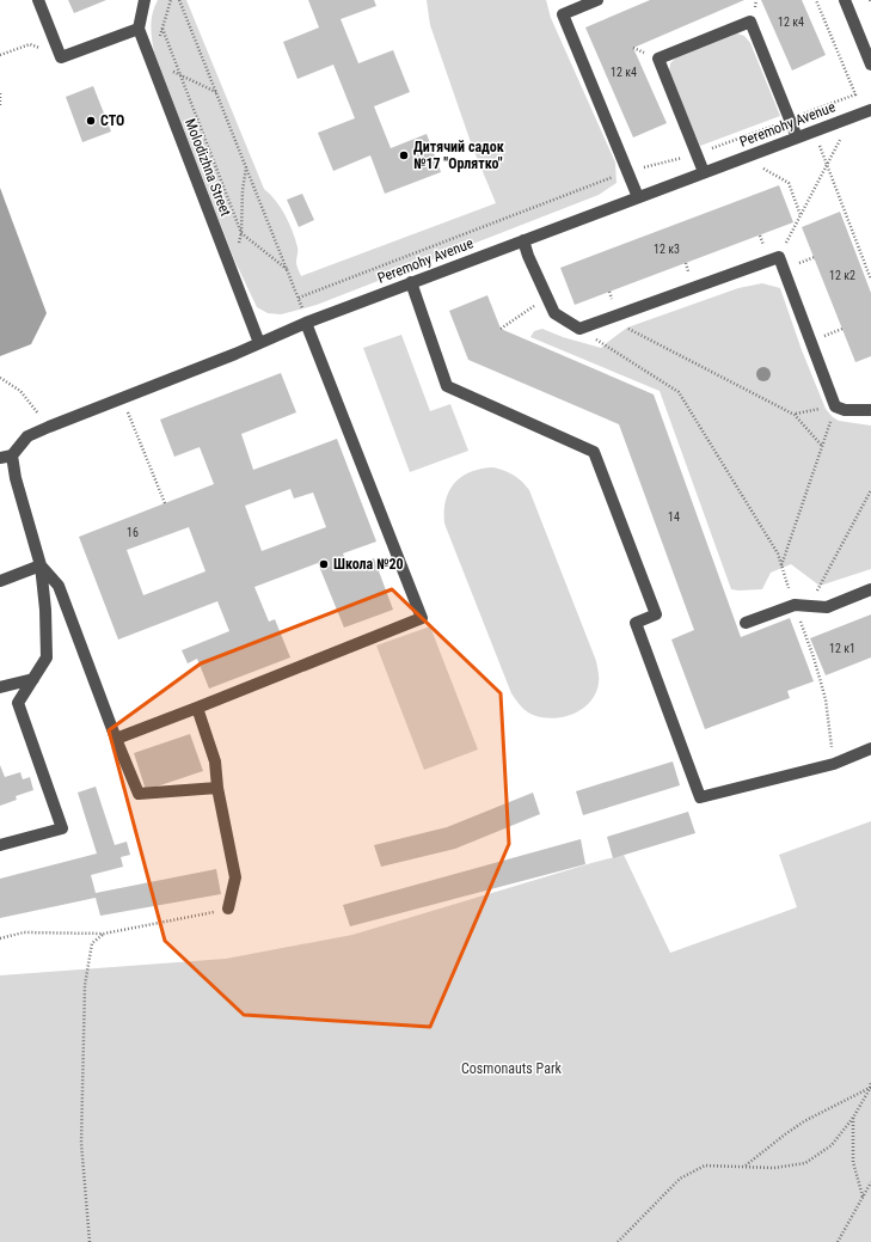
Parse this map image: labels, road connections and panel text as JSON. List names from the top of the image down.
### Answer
{
  "streets": {
    "street": ["Peremohy Avenue", "Molodizhna Street"]
  },
  "crossings": [
    ["Peremohy Avenue", "Molodizhna Street"]
  ],
  "parks": ["Cosmonauts Park"],
  "places": ["СТО", "Дитячий садок №17 \"Орлятко\"", "Школа №20"],
  "house_numbers": [
    "12 к4",
    "12 к4",
    "12 к3",
    "12 к2",
    "14",
    "16",
    "12 к1"
  ]
}
